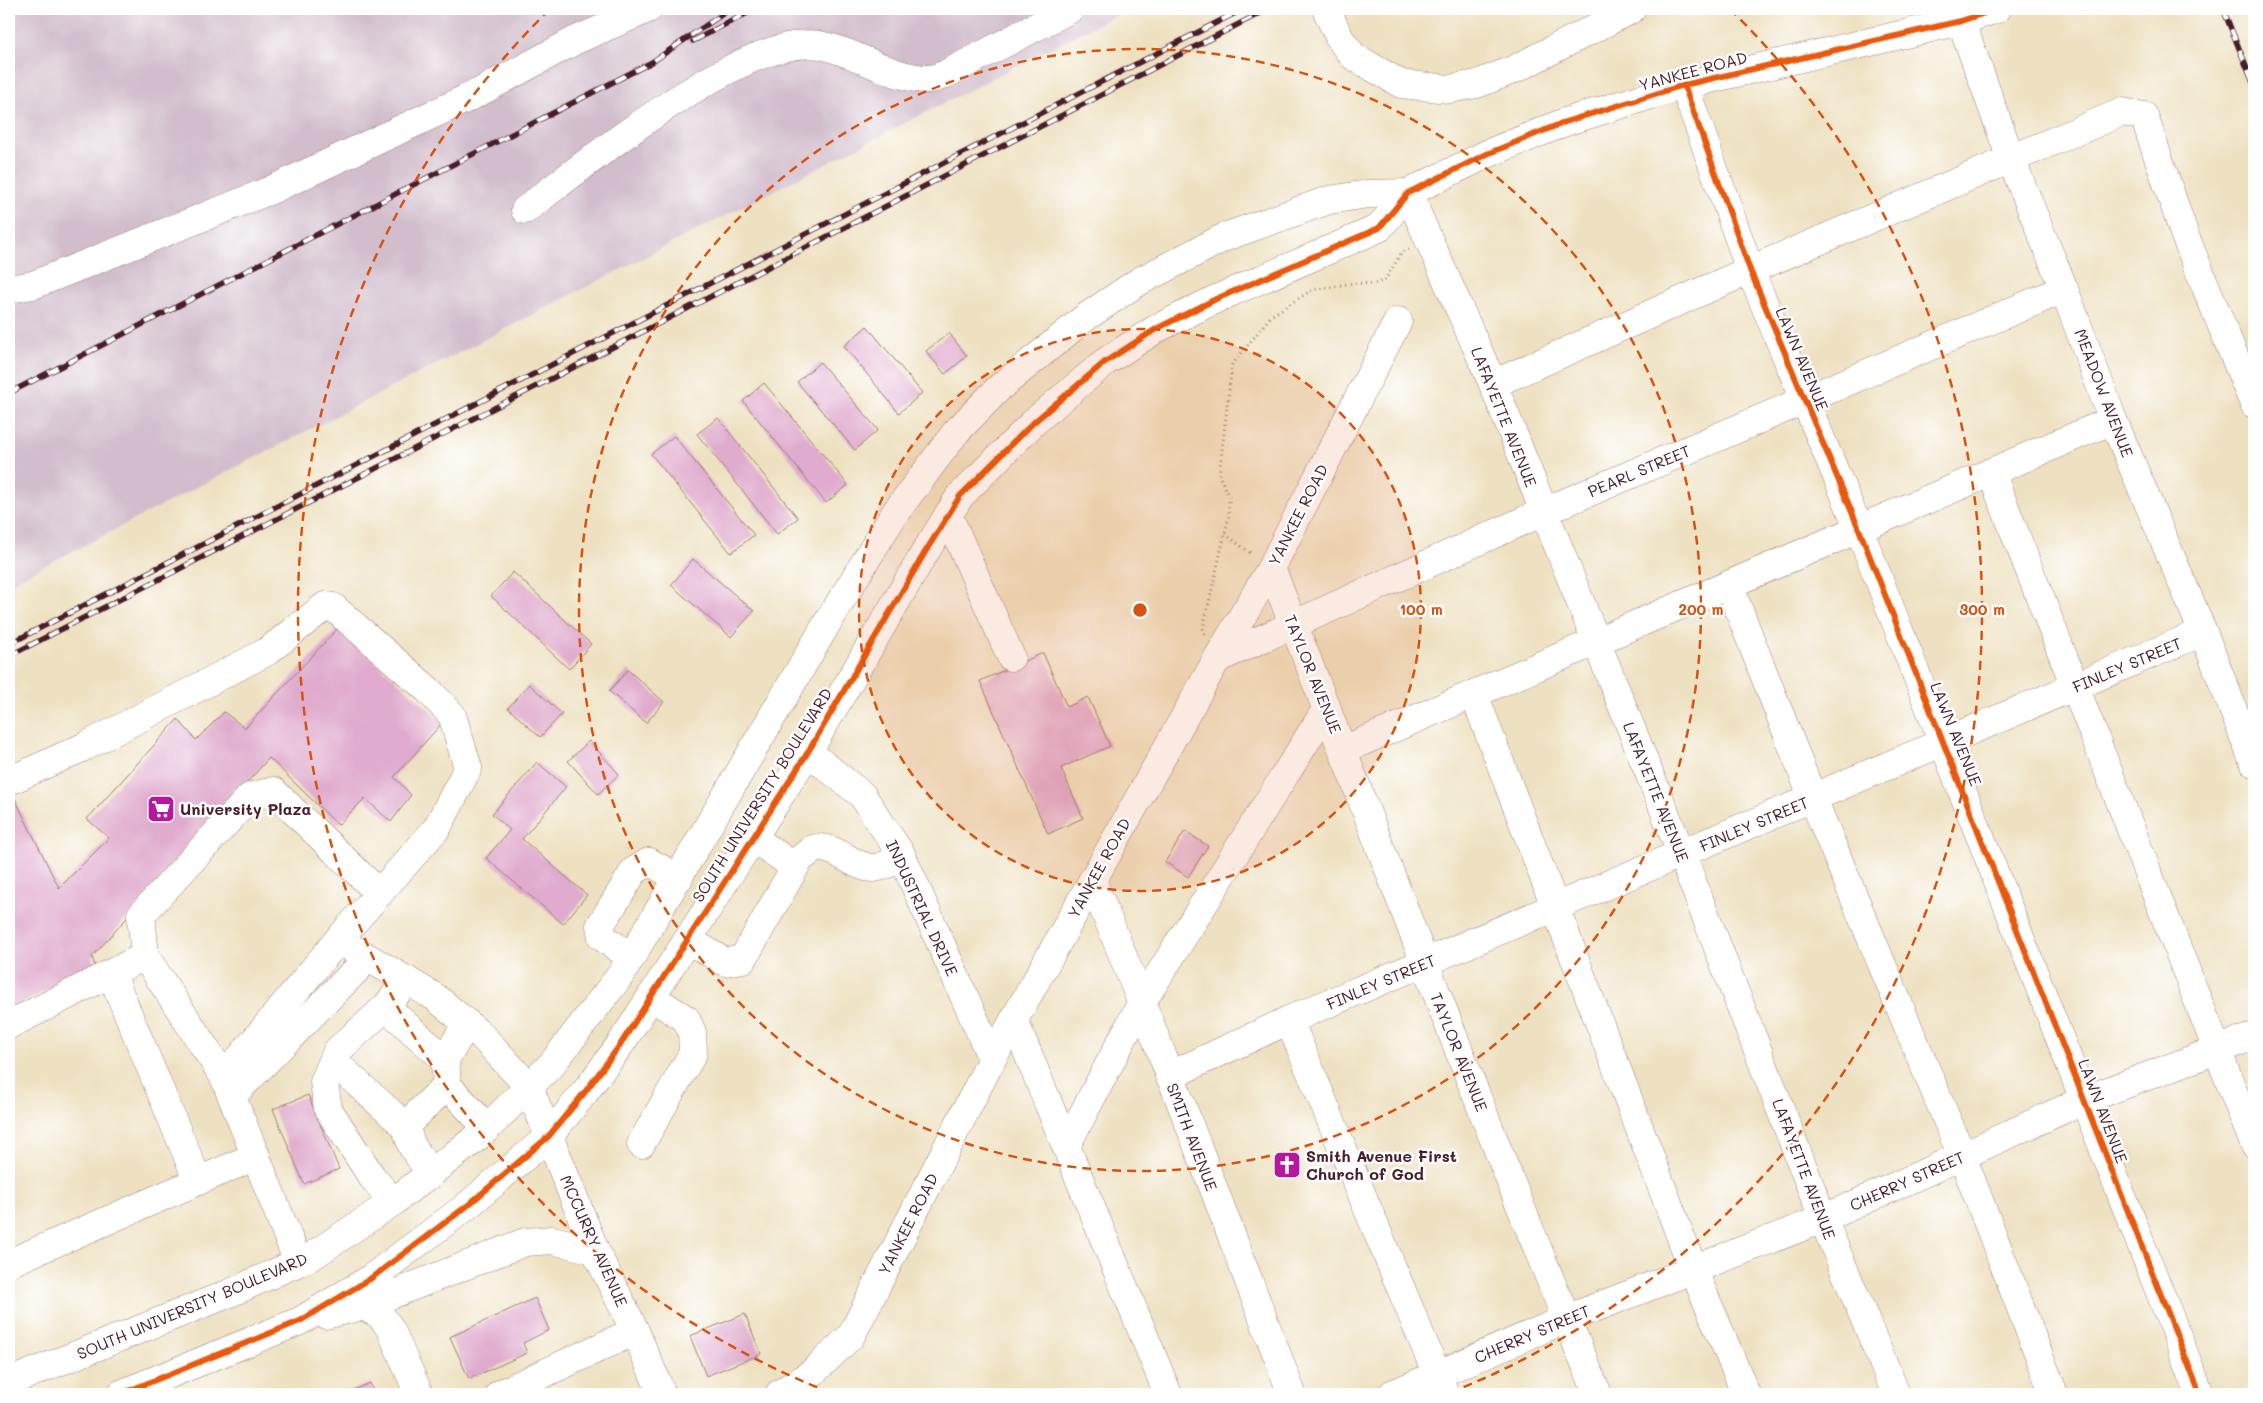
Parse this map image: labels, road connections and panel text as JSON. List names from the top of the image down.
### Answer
{
  "streets": {
    "street": [
      "YANKEE ROAD",
      "LAWN AVENUE",
      "MEADOW AVENUE",
      "LAFAYETTE AVENUE",
      "PEARL STREET",
      "FINLEY STREET",
      "TAYLOR AVENUE",
      "SOUTH UNIVERSITY BOULEVARD",
      "INDUSTRIAL DRIVE",
      "SMITH AVENUE",
      "CHERRY STREET",
      "MCCURRY AVENUE"
    ]
  },
  "crossings": [
    ["YANKEE ROAD", "LAWN AVENUE"],
    ["YANKEE ROAD", "MEADOW AVENUE"],
    ["YANKEE ROAD", "LAFAYETTE AVENUE"],
    ["YANKEE ROAD", "PEARL STREET"],
    ["YANKEE ROAD", "TAYLOR AVENUE"],
    ["YANKEE ROAD", "SOUTH UNIVERSITY BOULEVARD"],
    ["YANKEE ROAD", "INDUSTRIAL DRIVE"],
    ["YANKEE ROAD", "SMITH AVENUE"],
    ["LAWN AVENUE", "PEARL STREET"],
    ["LAWN AVENUE", "FINLEY STREET"],
    ["LAWN AVENUE", "CHERRY STREET"],
    ["MEADOW AVENUE", "PEARL STREET"],
    ["MEADOW AVENUE", "FINLEY STREET"],
    ["LAFAYETTE AVENUE", "PEARL STREET"],
    ["LAFAYETTE AVENUE", "FINLEY STREET"],
    ["LAFAYETTE AVENUE", "SOUTH UNIVERSITY BOULEVARD"],
    ["LAFAYETTE AVENUE", "CHERRY STREET"],
    ["PEARL STREET", "TAYLOR AVENUE"],
    ["FINLEY STREET", "TAYLOR AVENUE"],
    ["FINLEY STREET", "SMITH AVENUE"],
    ["TAYLOR AVENUE", "CHERRY STREET"],
    ["SOUTH UNIVERSITY BOULEVARD", "INDUSTRIAL DRIVE"],
    ["SOUTH UNIVERSITY BOULEVARD", "MCCURRY AVENUE"]
  ],
  "places": {
    "supermarket": ["University Plaza"],
    "church": ["Smith Avenue First Church of God"]
  },
  "rings": ["100 m", "200 m", "300 m"]
}
